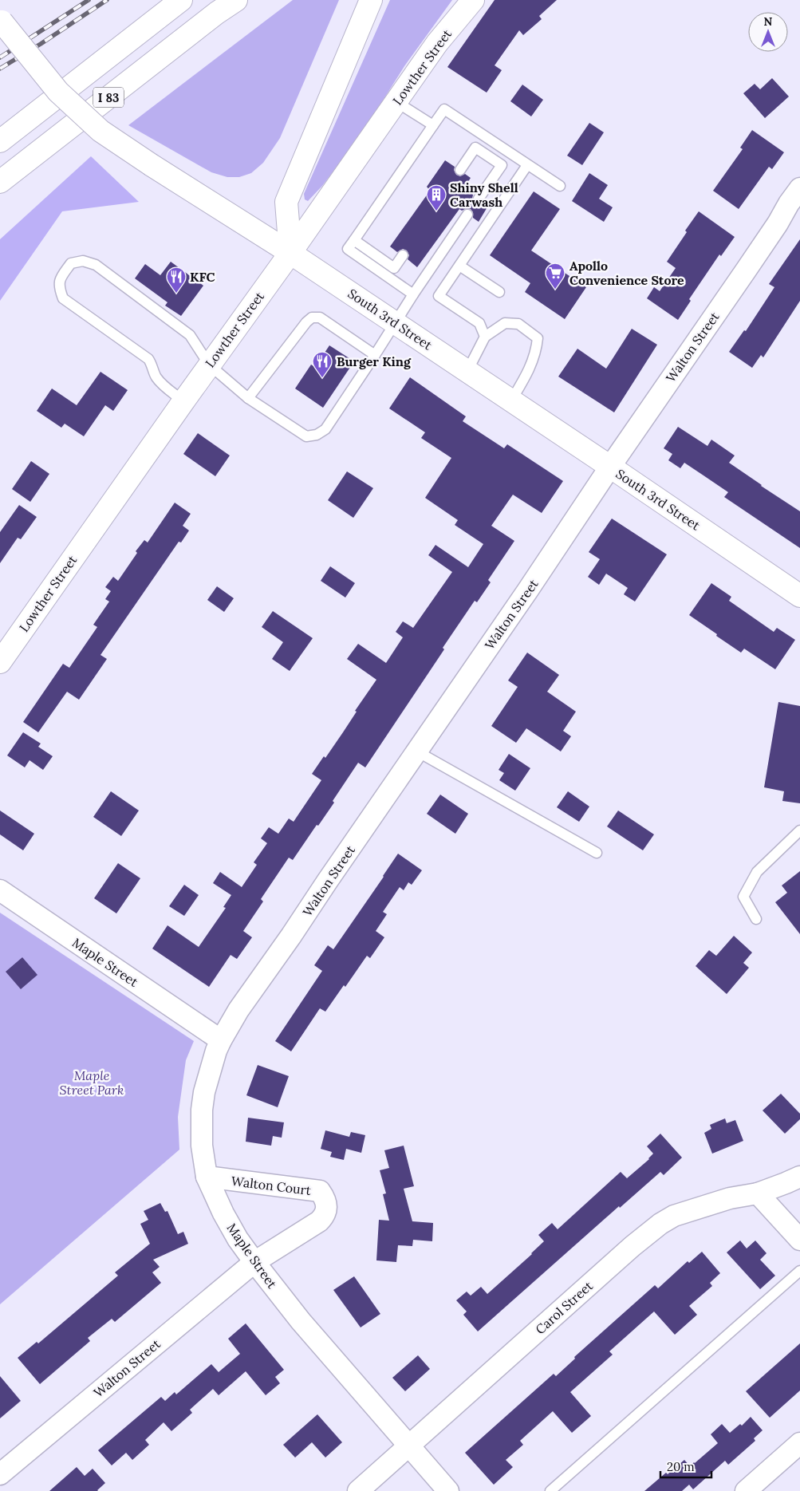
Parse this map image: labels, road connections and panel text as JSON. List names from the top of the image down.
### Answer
{
  "streets": {
    "main road": ["Lowther Street", "I 83", "South 3rd Street"],
    "street": [
      "Walton Street",
      "Maple Street",
      "Walton Court",
      "Carol Street"
    ]
  },
  "crossings": [
    ["Lowther Street", "South 3rd Street"],
    ["South 3rd Street", "Walton Street"],
    ["Walton Street", "Maple Street"],
    ["Walton Street", "Walton Court"],
    ["Maple Street", "Walton Court"],
    ["Maple Street", "Carol Street"]
  ],
  "parks": ["Maple Street Park"],
  "places": {
    "building": ["Shiny Shell Carwash"],
    "supermarket": ["Apollo Convenience Store"],
    "restaurant": ["KFC", "Burger King"]
  },
  "scale_bar": "20 m",
  "north": "top"
}
